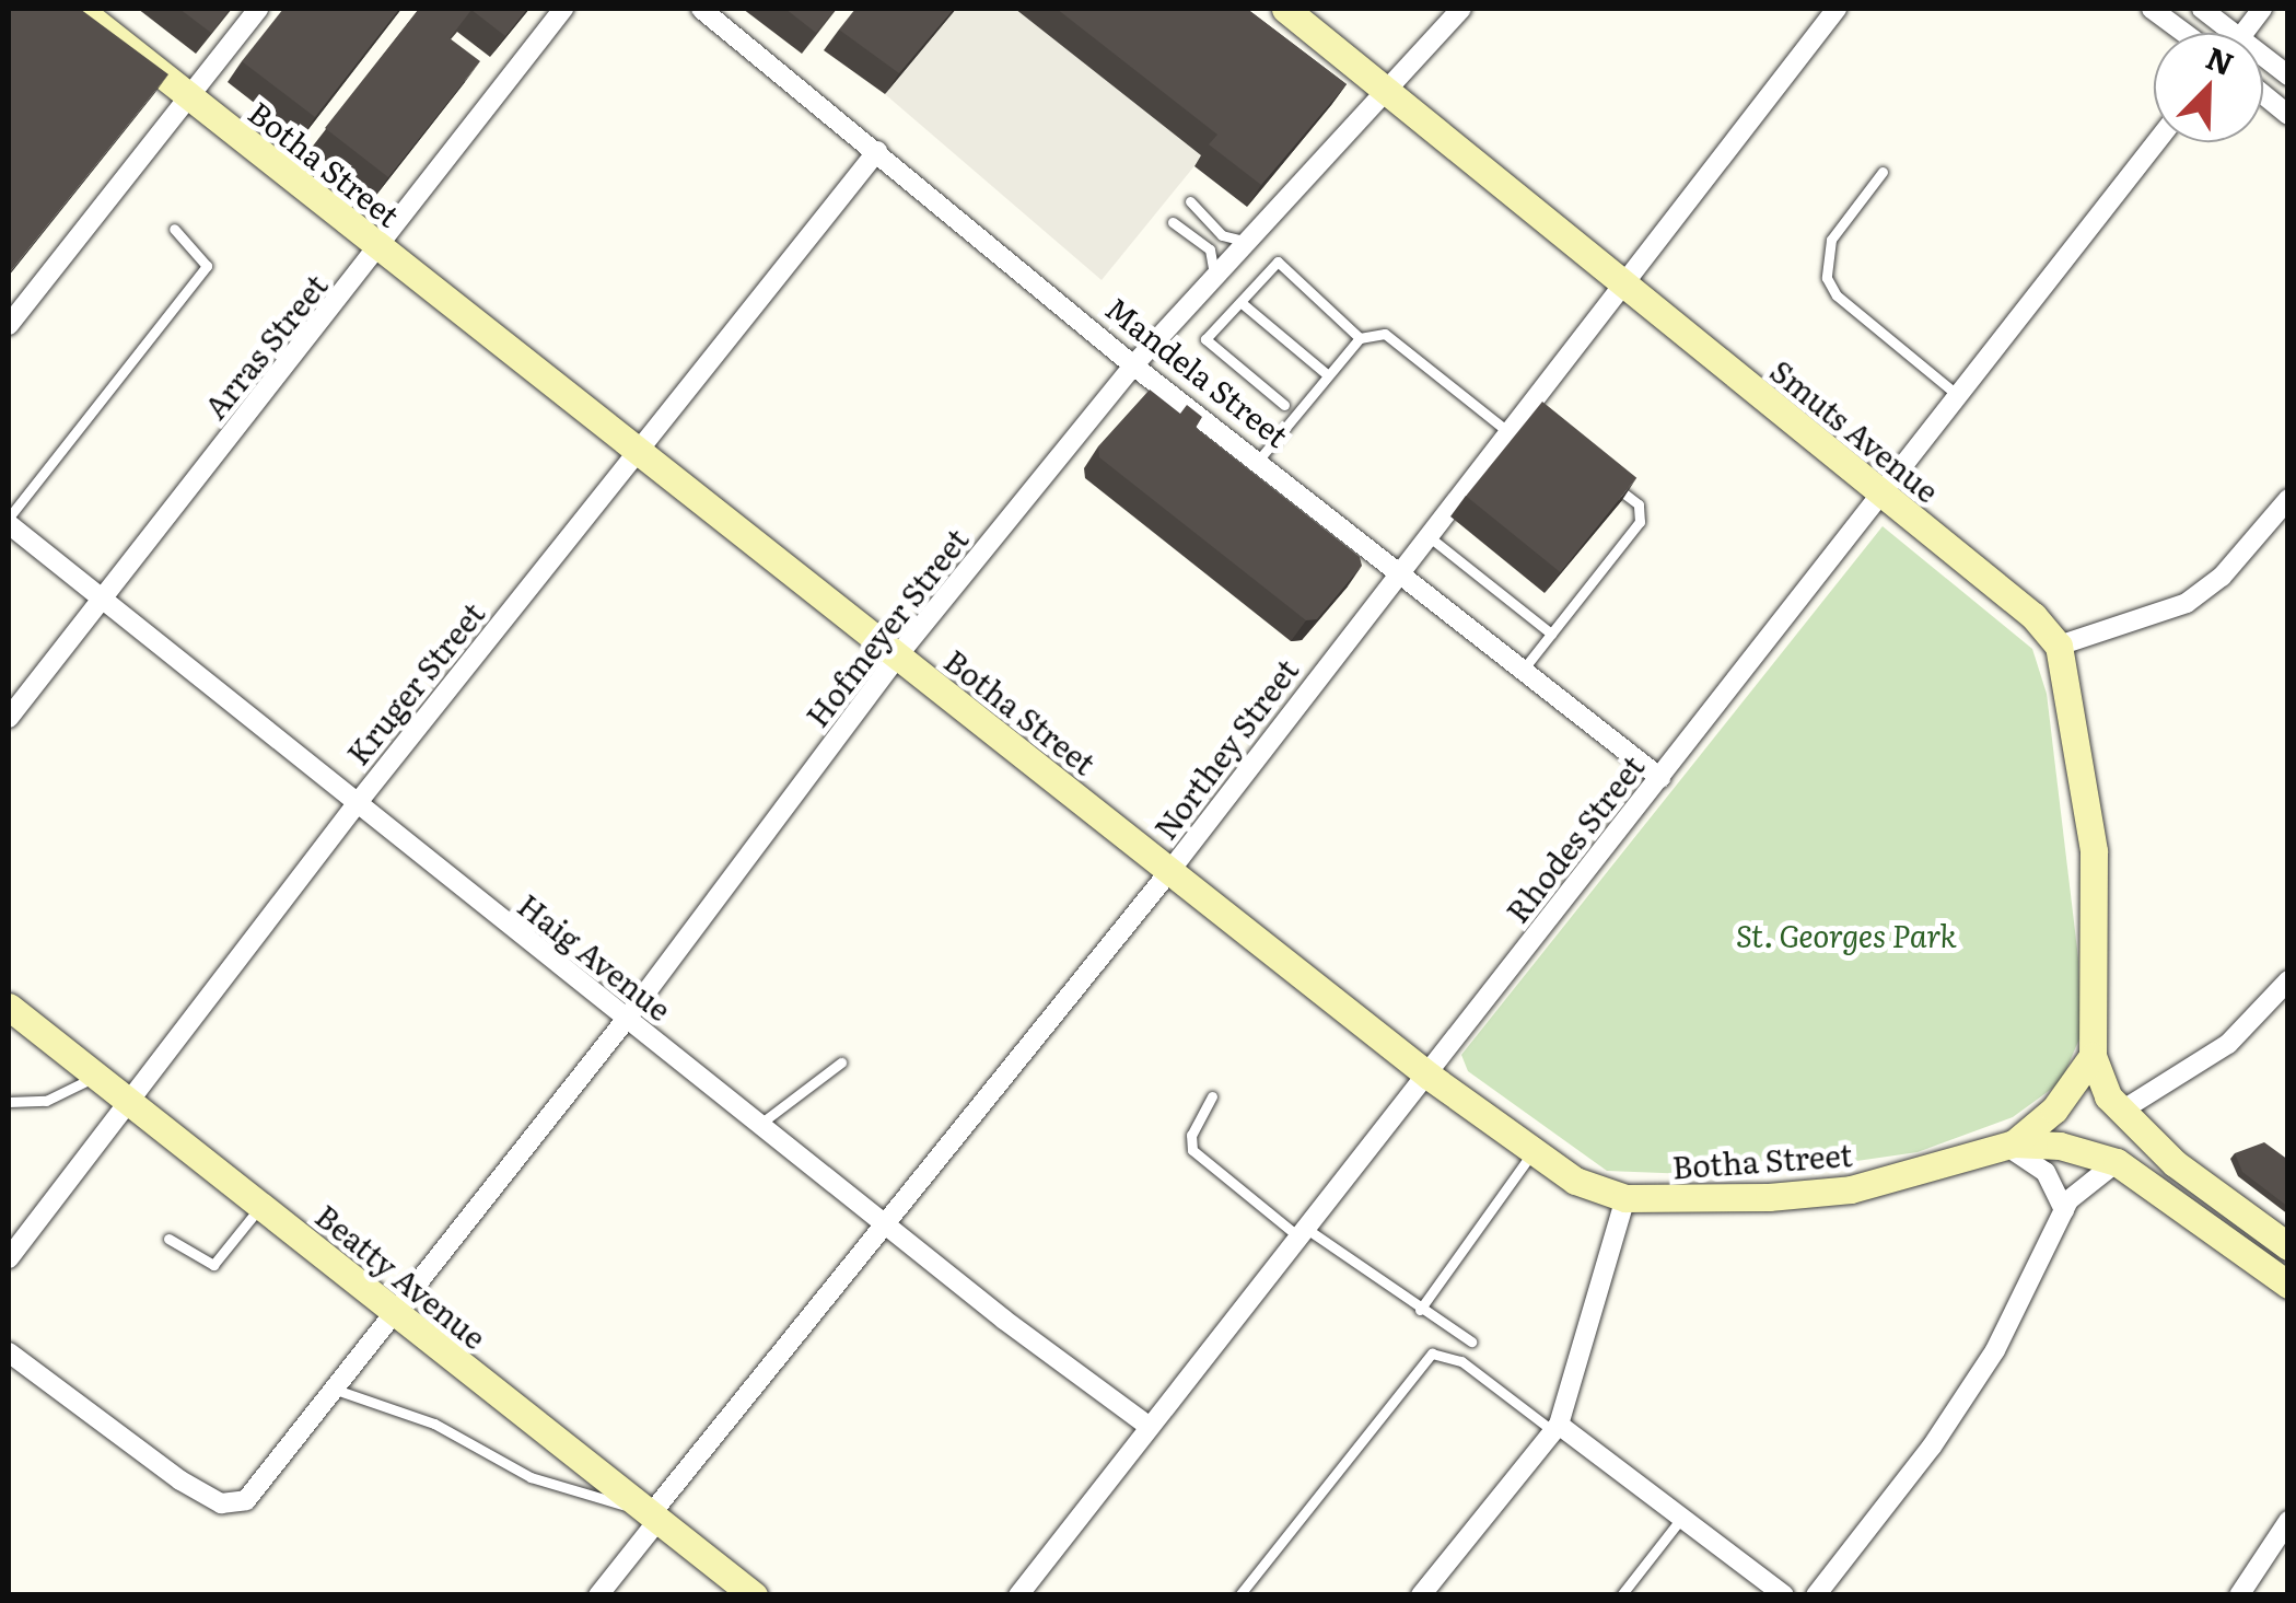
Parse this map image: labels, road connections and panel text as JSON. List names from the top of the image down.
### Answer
{
  "streets": {
    "main road": ["Botha Street", "Smuts Avenue", "Beatty Avenue"],
    "street": [
      "Arras Street",
      "Mandela Street",
      "Hofmeyer Street",
      "Kruger Street",
      "Northey Street",
      "Rhodes Street",
      "Haig Avenue"
    ]
  },
  "crossings": [
    ["Botha Street", "Arras Street"],
    ["Botha Street", "Hofmeyer Street"],
    ["Botha Street", "Kruger Street"],
    ["Botha Street", "Northey Street"],
    ["Botha Street", "Rhodes Street"],
    ["Arras Street", "Haig Avenue"],
    ["Mandela Street", "Hofmeyer Street"],
    ["Mandela Street", "Kruger Street"],
    ["Mandela Street", "Northey Street"],
    ["Mandela Street", "Rhodes Street"],
    ["Smuts Avenue", "Hofmeyer Street"],
    ["Smuts Avenue", "Northey Street"],
    ["Smuts Avenue", "Rhodes Street"],
    ["Hofmeyer Street", "Haig Avenue"],
    ["Hofmeyer Street", "Beatty Avenue"],
    ["Kruger Street", "Haig Avenue"],
    ["Kruger Street", "Beatty Avenue"],
    ["Northey Street", "Haig Avenue"],
    ["Northey Street", "Beatty Avenue"],
    ["Rhodes Street", "Haig Avenue"]
  ],
  "parks": ["St. Georges Park"],
  "north": "top right"
}
